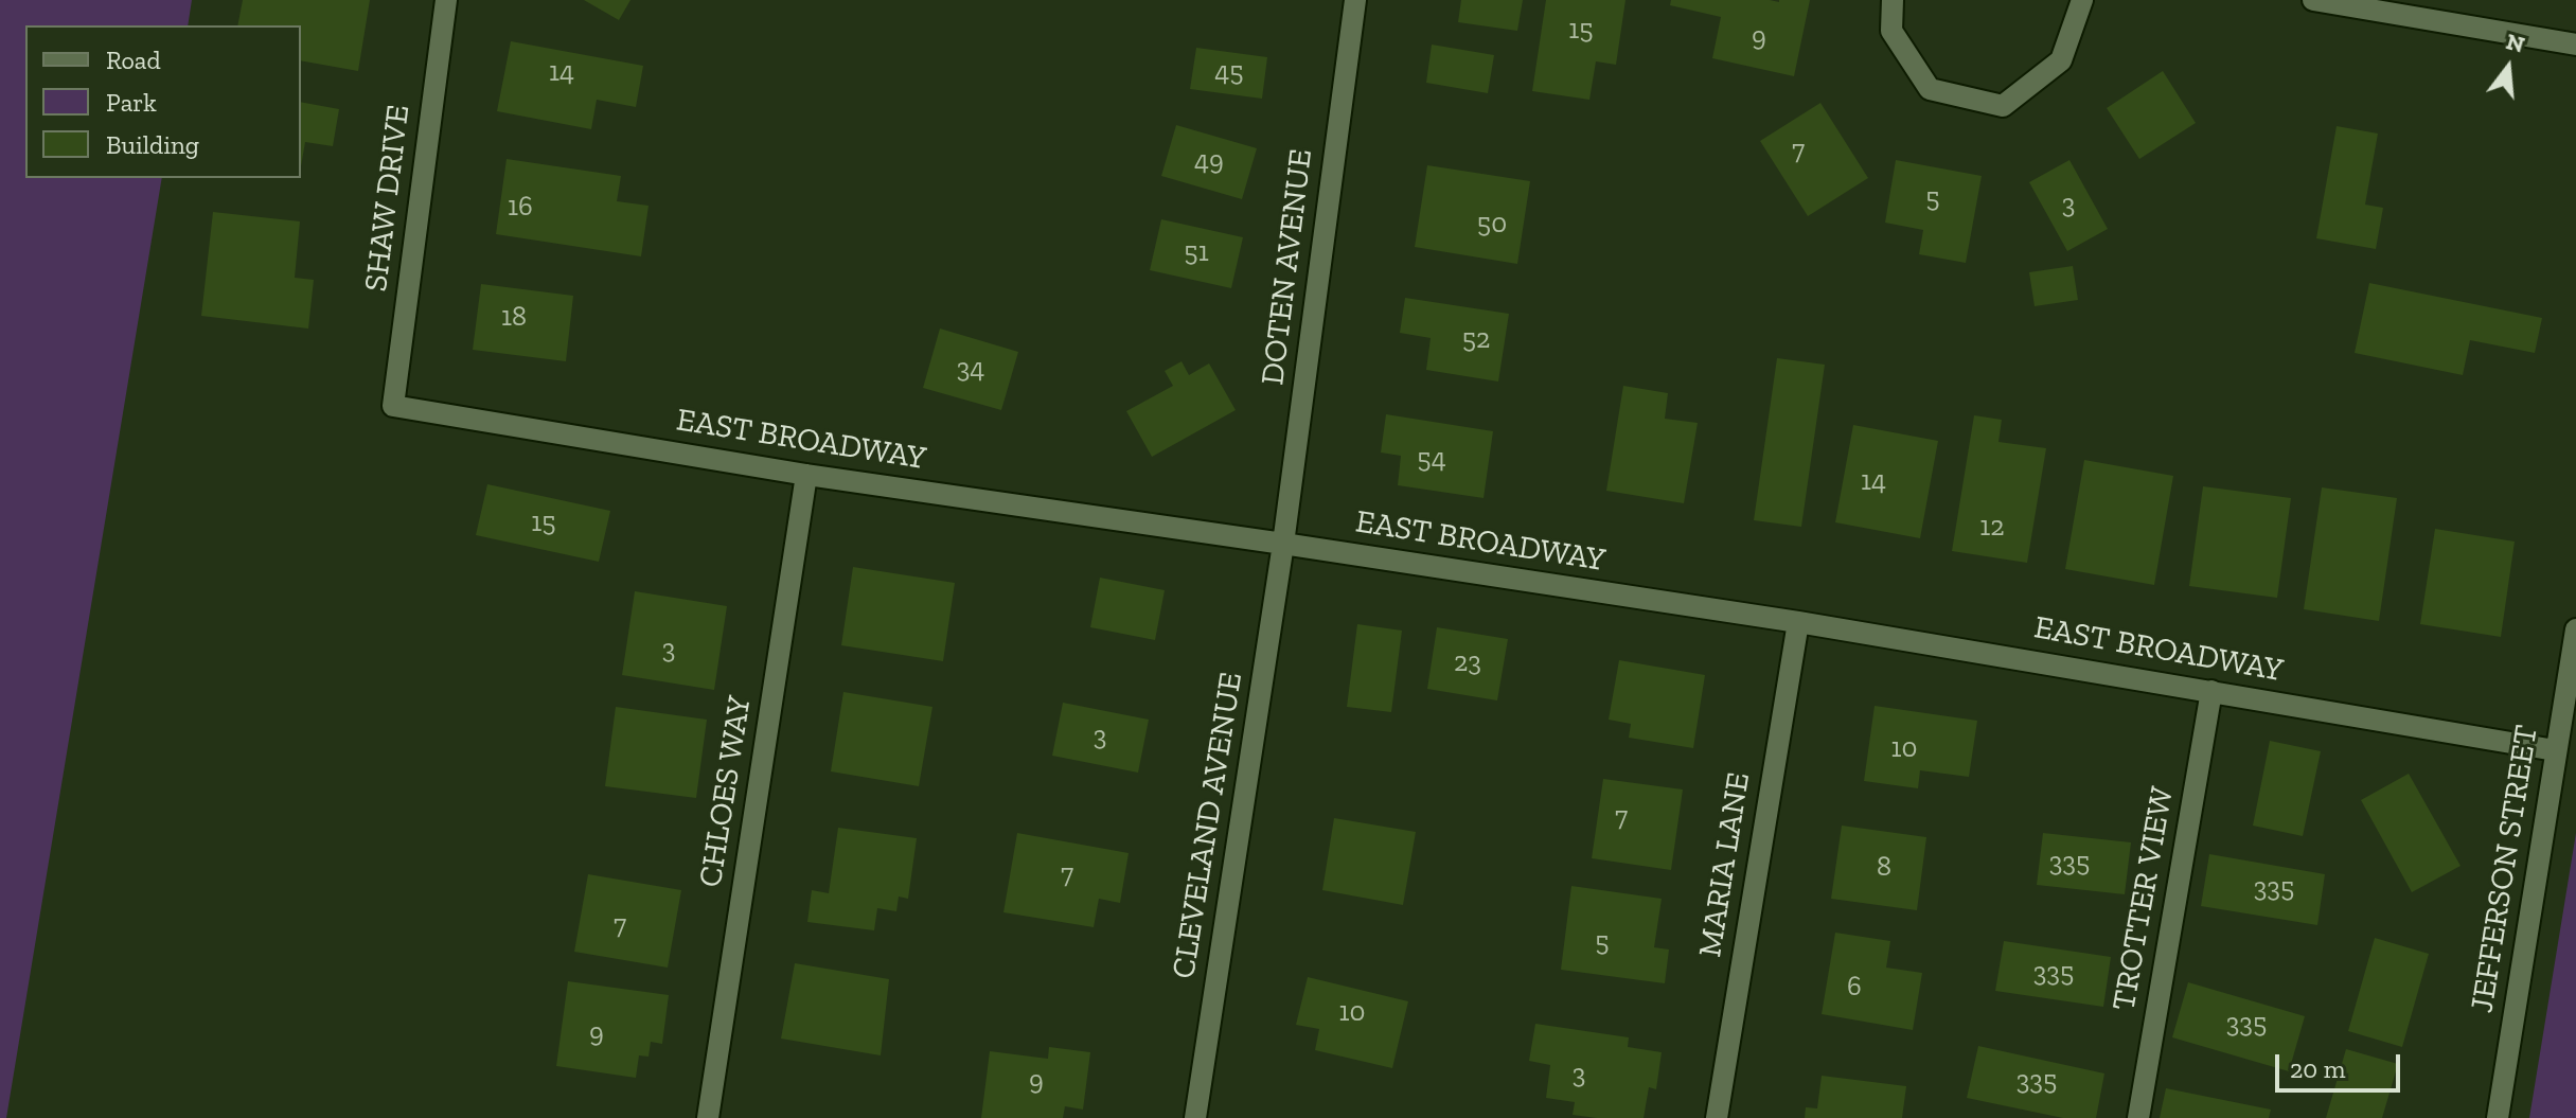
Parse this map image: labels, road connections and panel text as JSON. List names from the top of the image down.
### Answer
{
  "streets": {
    "street": [
      "SHAW DRIVE",
      "DOTEN AVENUE",
      "EAST BROADWAY",
      "CHLOES WAY",
      "CLEVELAND AVENUE",
      "MARIA LANE",
      "JEFFERSON STREET",
      "TROTTER VIEW"
    ]
  },
  "crossings": [
    ["SHAW DRIVE", "EAST BROADWAY"],
    ["DOTEN AVENUE", "EAST BROADWAY"],
    ["DOTEN AVENUE", "CLEVELAND AVENUE"],
    ["EAST BROADWAY", "CHLOES WAY"],
    ["EAST BROADWAY", "CLEVELAND AVENUE"],
    ["EAST BROADWAY", "MARIA LANE"],
    ["EAST BROADWAY", "JEFFERSON STREET"],
    ["EAST BROADWAY", "TROTTER VIEW"]
  ],
  "house_numbers": [
    "15",
    "9",
    "14",
    "45",
    "7",
    "49",
    "5",
    "3",
    "16",
    "50",
    "51",
    "18",
    "52",
    "34",
    "54",
    "14",
    "15",
    "12",
    "3",
    "23",
    "3",
    "10",
    "7",
    "335",
    "8",
    "7",
    "335",
    "7",
    "5",
    "335",
    "6",
    "10",
    "335",
    "9",
    "3",
    "9",
    "335"
  ],
  "legend": ["Road", "Park", "Building"],
  "scale_bar": "20 m",
  "north": "top"
}
